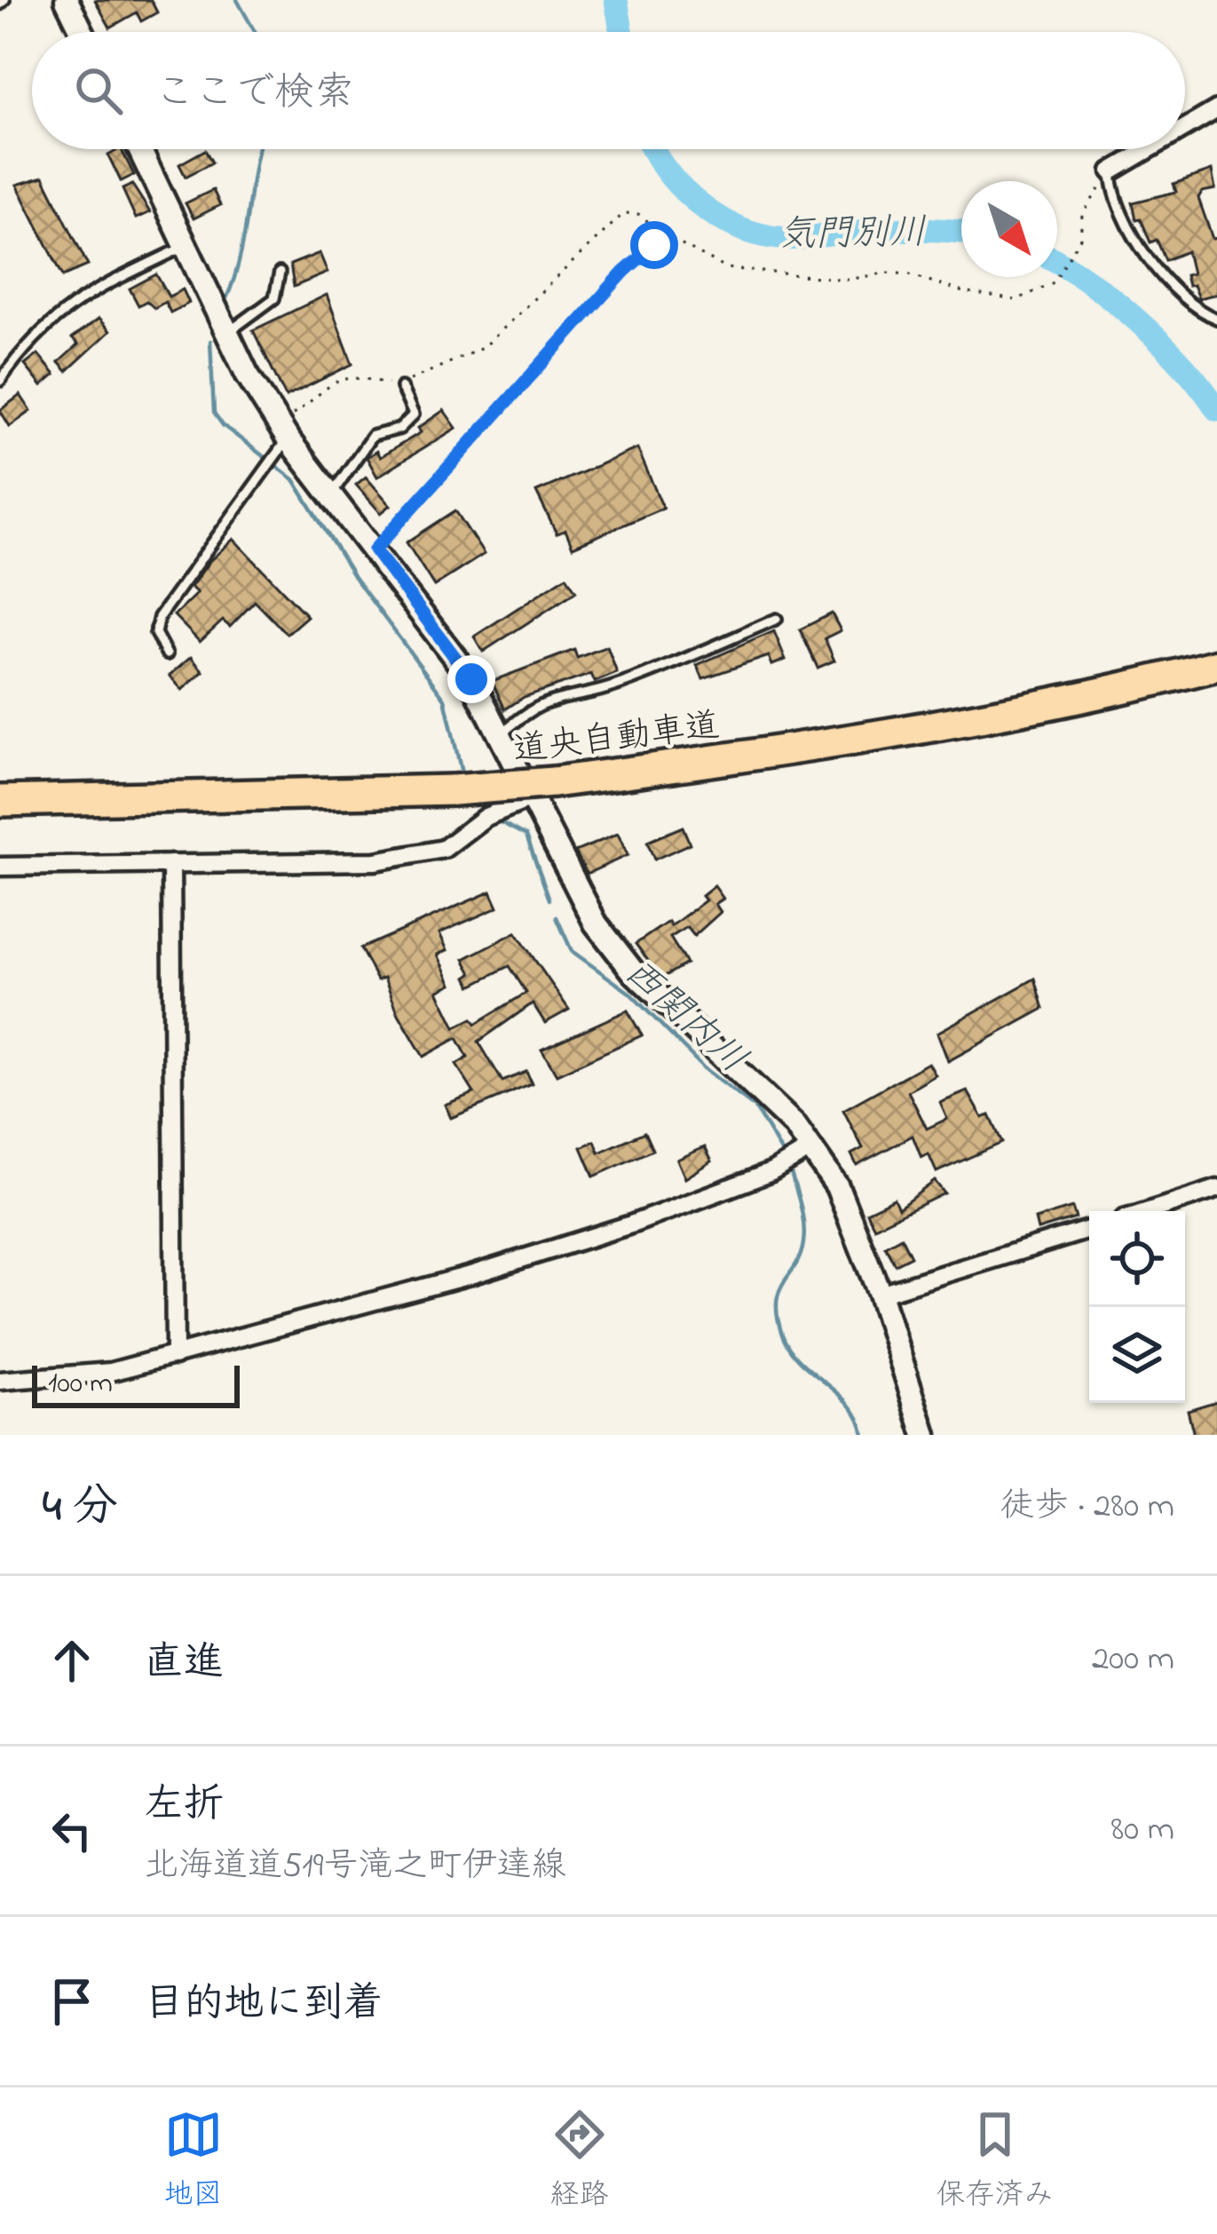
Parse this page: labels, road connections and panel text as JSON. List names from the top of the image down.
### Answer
{
  "streets": {
    "highway": ["道央自動車道"]
  },
  "water": ["気門別川", "西関内川"],
  "scale_bar": "100 m",
  "north": "bottom right",
  "page": {
    "search": "ここで検索",
    "scale": "100 m",
    "heading": ["4 分", "徒歩 · 280 m"],
    "list": [
      ["直進", "200 m"],
      ["左折", "北海道道519号滝之町伊達線", "80 m"],
      "目的地に到着"
    ],
    "nav": ["地図", "経路", "保存済み"]
  }
}
